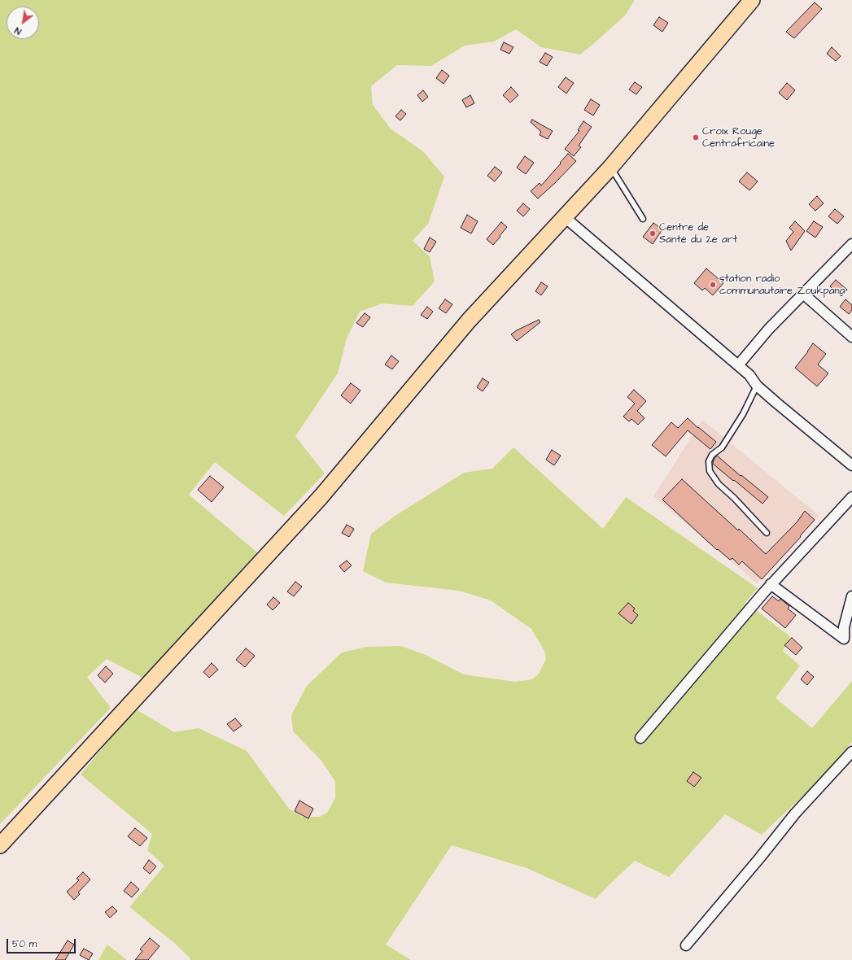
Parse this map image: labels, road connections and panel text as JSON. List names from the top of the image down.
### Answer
{
  "places": ["Croix Rouge Centrafricaine", "Centre de Santé du 2e art", "station radio communautaire Zoukpana"],
  "scale_bar": "50 m",
  "north": "bottom left"
}
